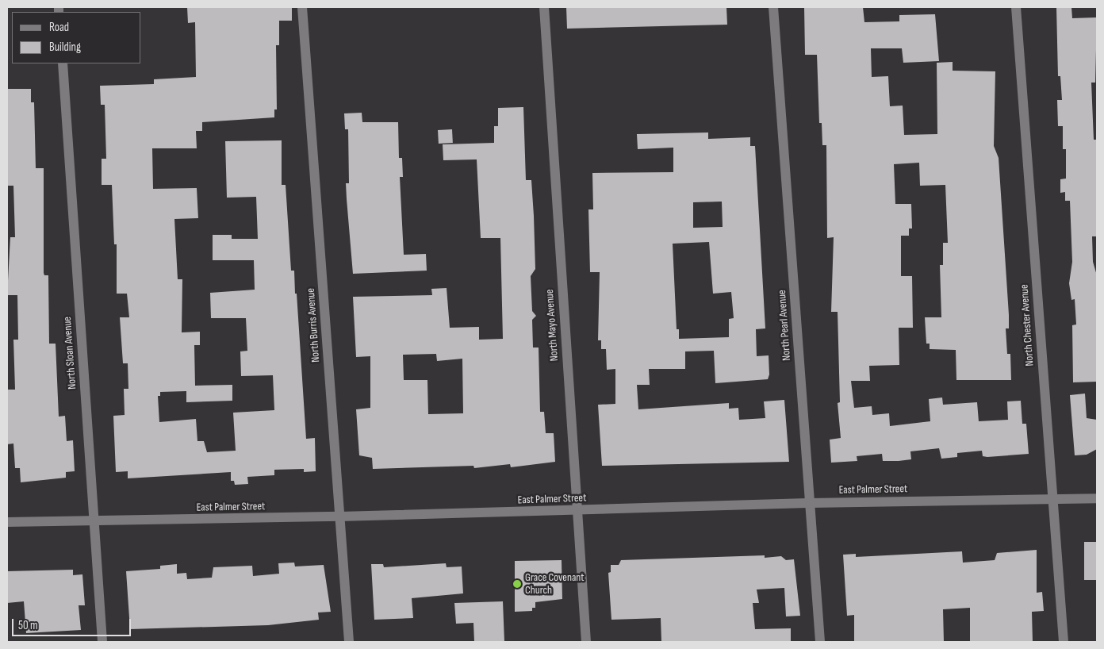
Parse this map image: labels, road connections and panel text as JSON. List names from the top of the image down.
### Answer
{
  "streets": {
    "street": [
      "North Burris Avenue",
      "North Mayo Avenue",
      "North Pearl Avenue",
      "North Chester Avenue",
      "North Sloan Avenue",
      "East Palmer Street"
    ]
  },
  "crossings": [
    ["North Burris Avenue", "East Palmer Street"],
    ["North Mayo Avenue", "East Palmer Street"],
    ["North Pearl Avenue", "East Palmer Street"],
    ["North Chester Avenue", "East Palmer Street"],
    ["North Sloan Avenue", "East Palmer Street"]
  ],
  "places": ["Grace Covenant Church"],
  "legend": ["Road", "Building"],
  "scale_bar": "50 m"
}
